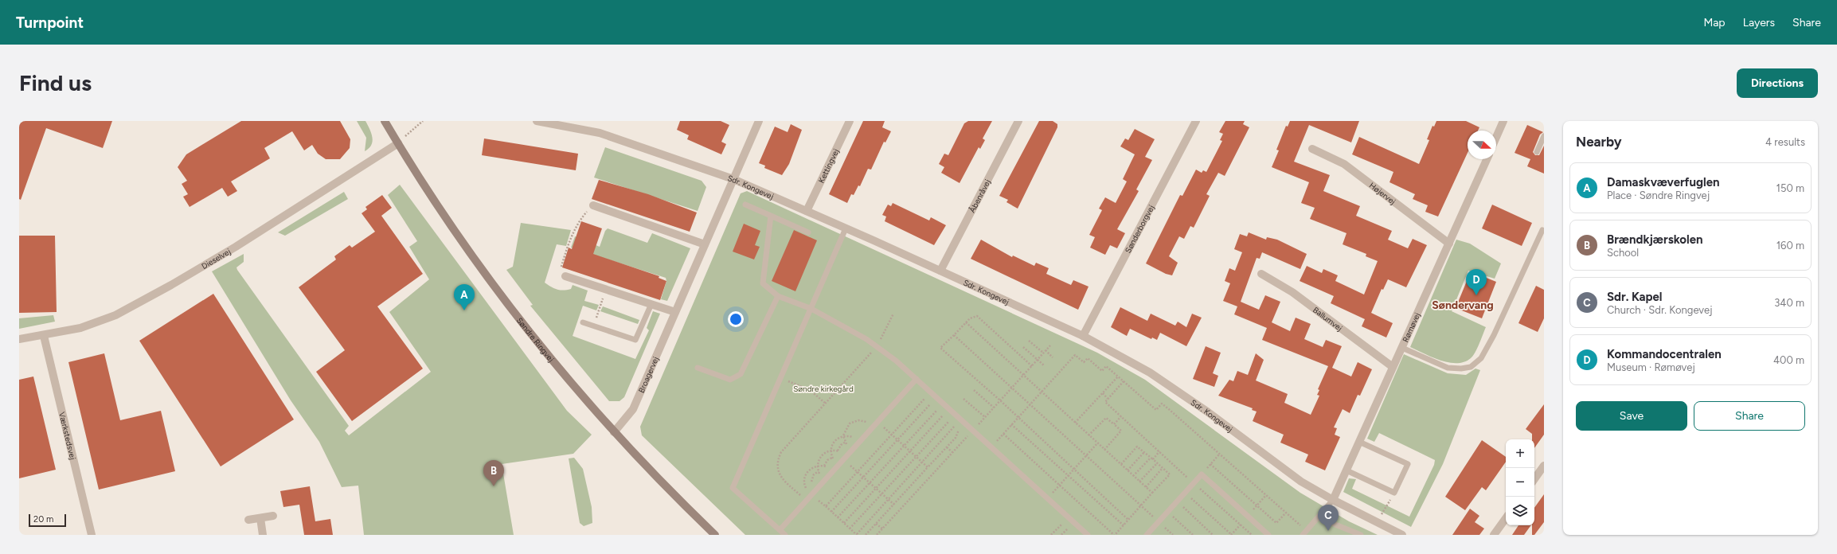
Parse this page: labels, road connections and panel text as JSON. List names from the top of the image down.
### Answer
{
  "streets": {
    "main road": ["Søndre Ringvej"],
    "street": [
      "Kettingvej",
      "Sdr. Kongevej",
      "Højervej",
      "Åbenråvej",
      "Sønderborgvej",
      "Dieselvej",
      "Ballumvej",
      "Rømøvej",
      "Broagervej",
      "Værkstedsvej"
    ]
  },
  "crossings": [
    ["Kettingvej", "Sdr. Kongevej"],
    ["Sdr. Kongevej", "Åbenråvej"],
    ["Sdr. Kongevej", "Sønderborgvej"],
    ["Sdr. Kongevej", "Rømøvej"],
    ["Sdr. Kongevej", "Broagervej"],
    ["Højervej", "Rømøvej"],
    ["Dieselvej", "Søndre Ringvej"],
    ["Dieselvej", "Værkstedsvej"],
    ["Ballumvej", "Rømøvej"],
    ["Søndre Ringvej", "Broagervej"]
  ],
  "districts": ["Søndervang"],
  "parks": ["Søndre kirkegård"],
  "scale_bar": "20 m",
  "north": "right",
  "page": {
    "header": "Turnpoint",
    "nav": ["Map", "Layers", "Share"],
    "buttons": [
      "Directions",
      ["Save", "Share"]
    ],
    "title": "Find us",
    "heading": ["Nearby", "4 results"],
    "list": [
      {
        "mark": "A",
        "name": "Damaskvæverfuglen",
        "note": "Place · Søndre Ringvej",
        "value": "150 m"
      },
      {
        "mark": "B",
        "name": "Brændkjærskolen",
        "note": "School",
        "value": "160 m"
      },
      {
        "mark": "C",
        "name": "Sdr. Kapel",
        "note": "Church · Sdr. Kongevej",
        "value": "340 m"
      },
      {
        "mark": "D",
        "name": "Kommandocentralen",
        "note": "Museum · Rømøvej",
        "value": "400 m"
      }
    ],
    "pins": [
      "D",
      "A",
      "B",
      "C"
    ],
    "map_buttons": ["+", "−"],
    "scale": "20 m"
  }
}
